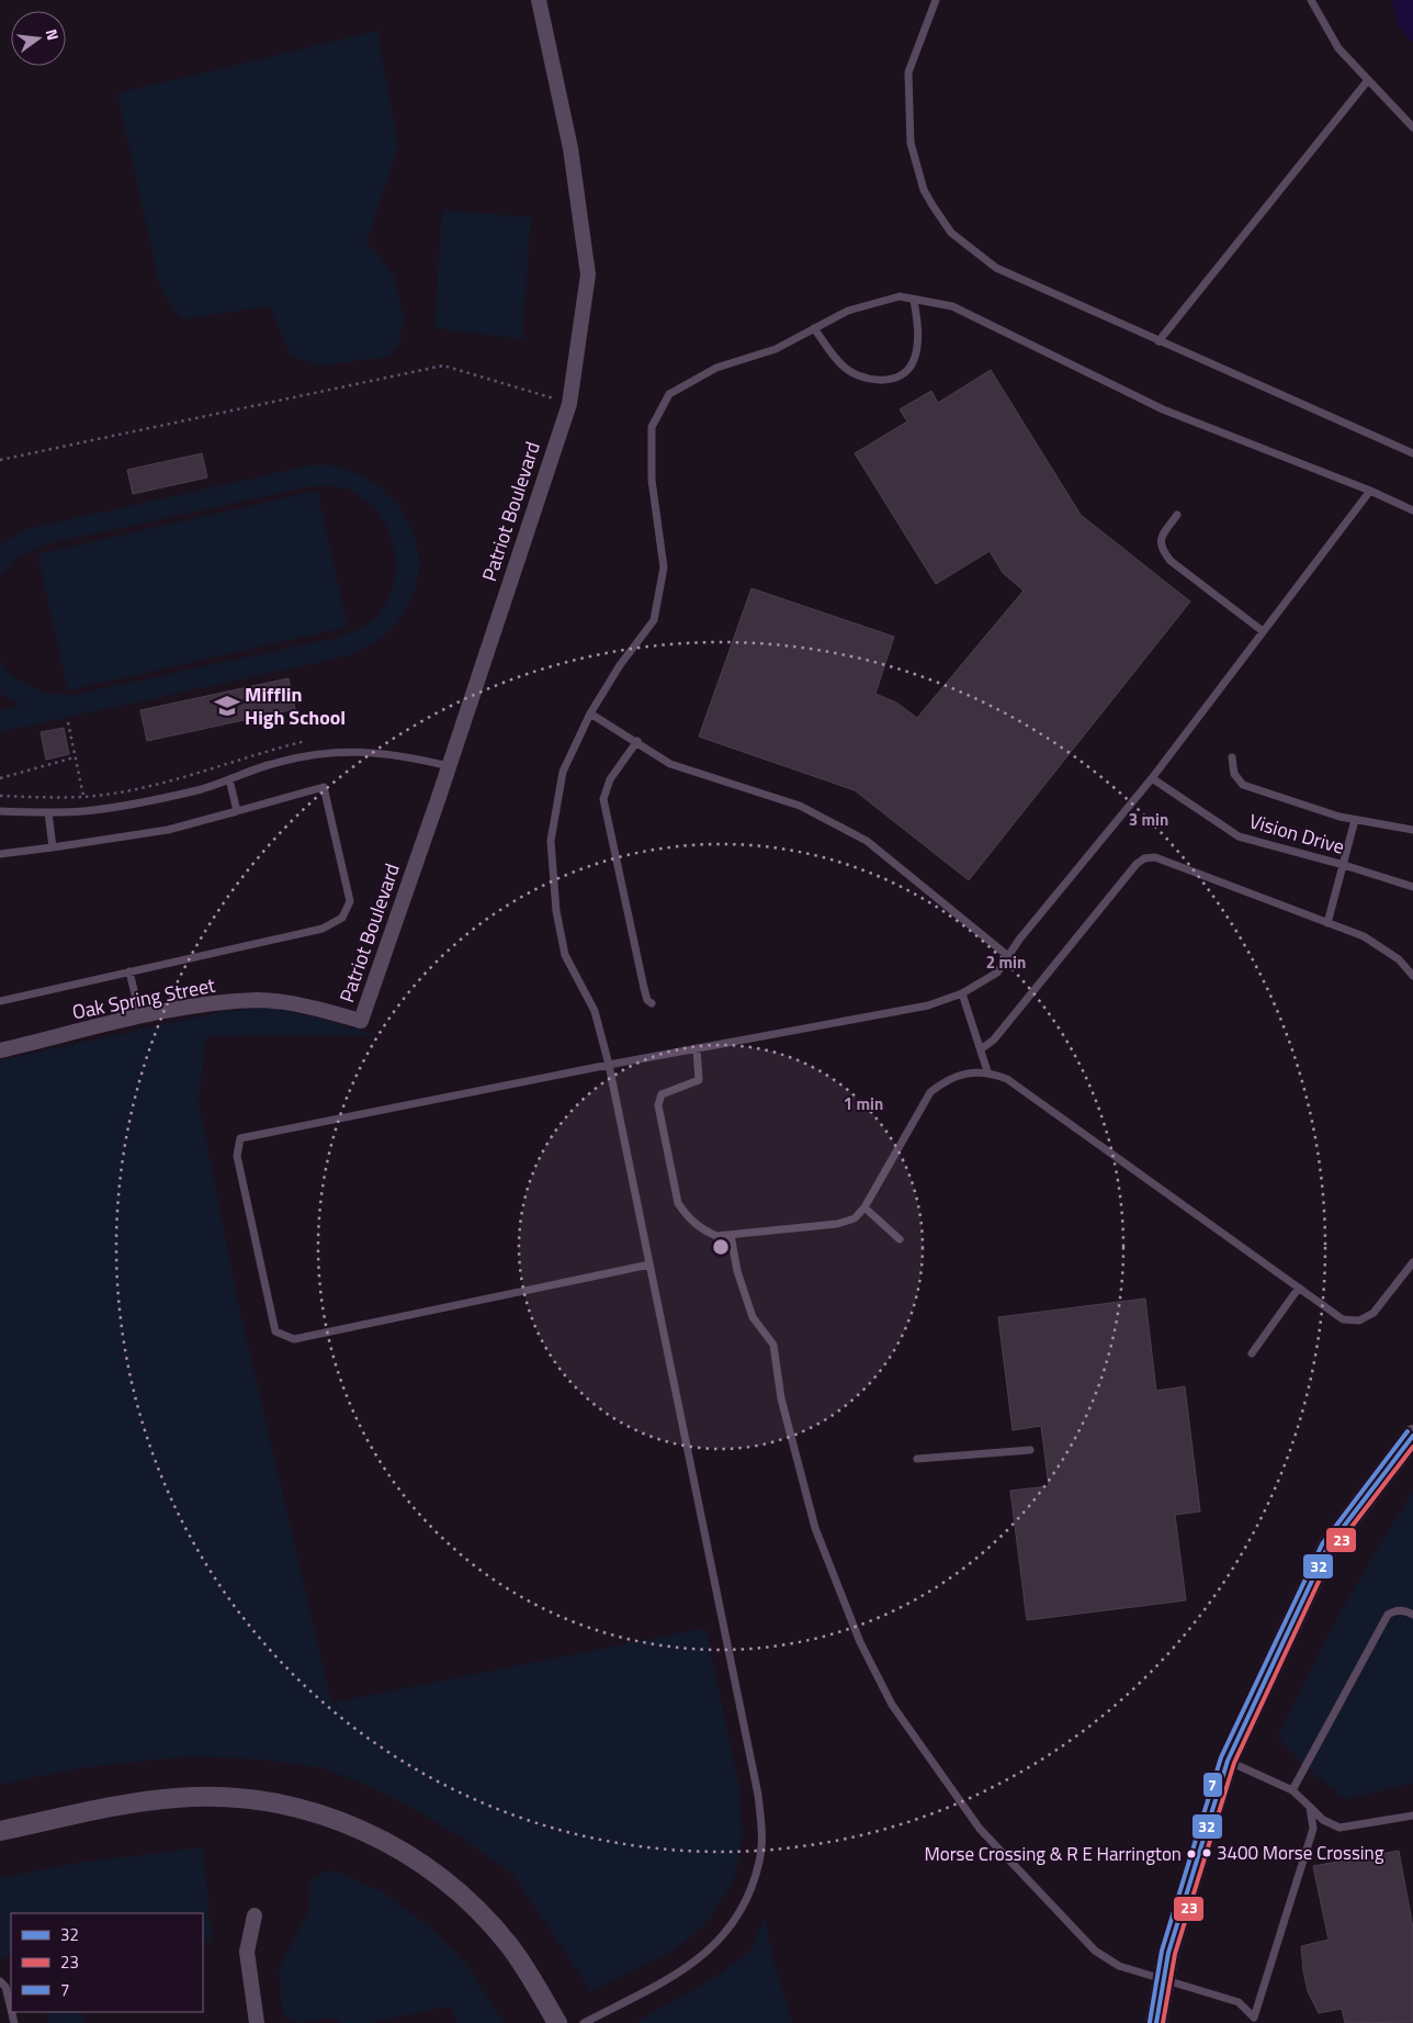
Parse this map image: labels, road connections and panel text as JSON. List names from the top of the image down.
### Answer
{
  "streets": {
    "street": ["Patriot Boulevard", "Oak Spring Street"],
    "lane": ["Vision Drive"]
  },
  "crossings": [
    ["Patriot Boulevard", "Oak Spring Street"]
  ],
  "places": {
    "school or university": ["Mifflin High School"],
    "other": ["3400 Morse Crossing", "Morse Crossing & R E Harrington"]
  },
  "lines": ["transit line 7", "transit line 32", "transit line 23"],
  "legend": ["32", "23", "7"],
  "north": "right",
  "rings": ["3 min", "2 min", "1 min"]
}
